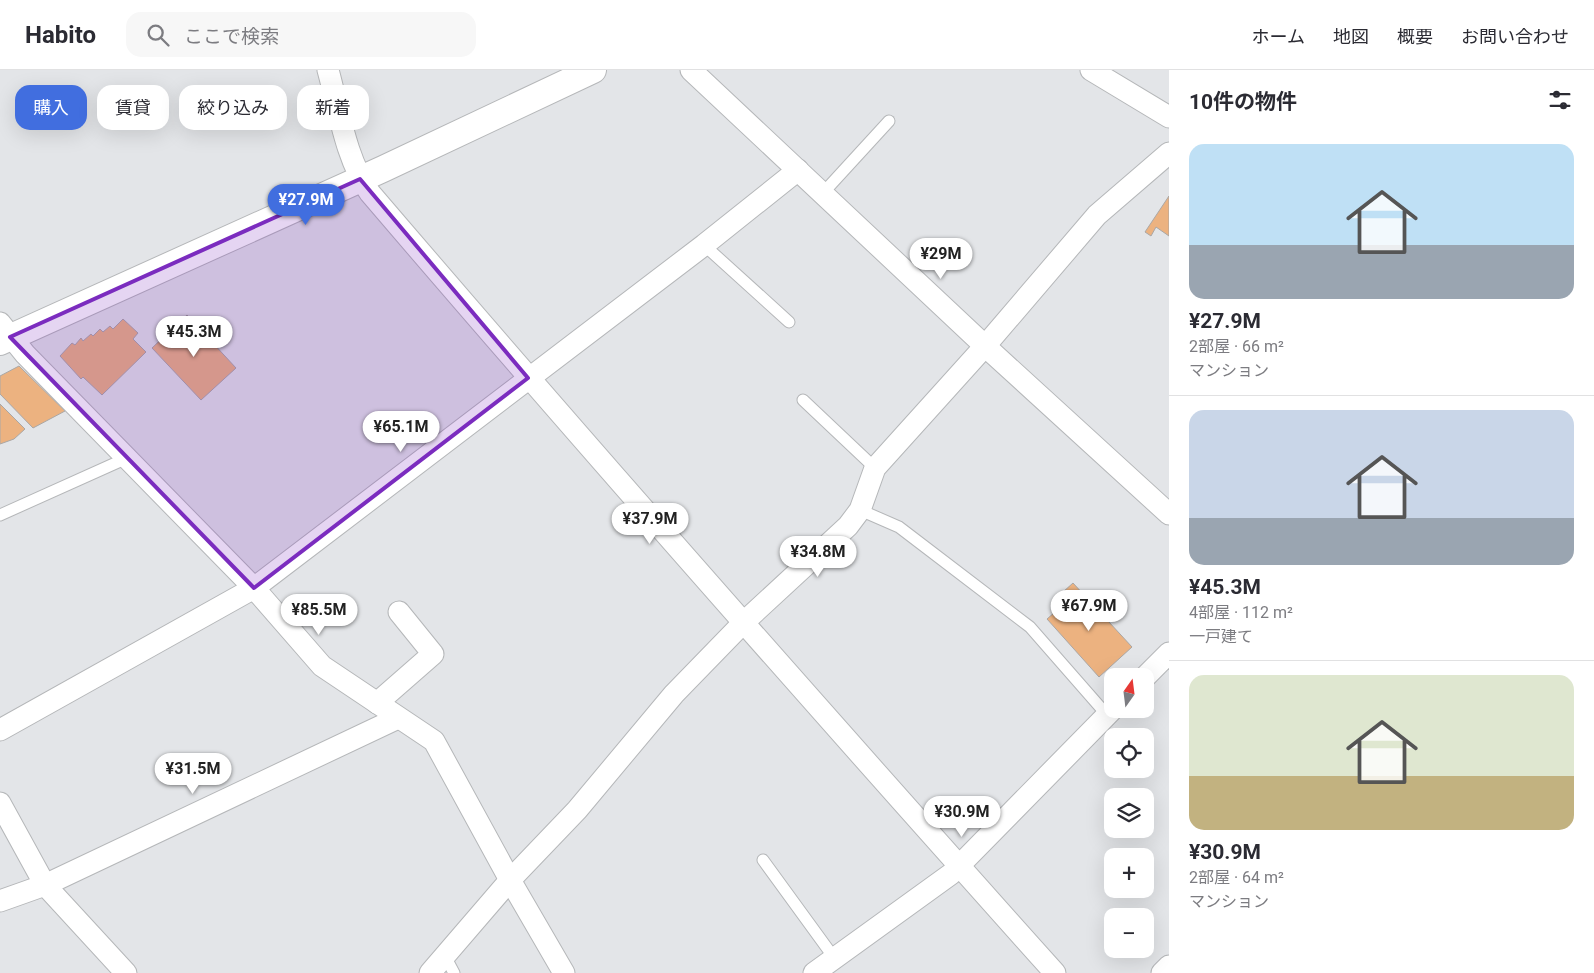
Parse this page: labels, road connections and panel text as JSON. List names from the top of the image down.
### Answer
{
  "north": "top",
  "page": {
    "header": "Habito",
    "search": "ここで検索",
    "nav": [
      "ホーム",
      "地図",
      "概要",
      "お問い合わせ"
    ],
    "heading": "10件の物件",
    "chip": [
      "購入",
      "賃貸",
      "絞り込み",
      "新着"
    ],
    "list": [
      {
        "name": "¥27.9M",
        "note": "2部屋 · 66 m² · マンション"
      },
      {
        "name": "¥45.3M",
        "note": "4部屋 · 112 m² · 一戸建て"
      },
      {
        "name": "¥30.9M",
        "note": "2部屋 · 64 m² · マンション"
      }
    ],
    "price": [
      "¥27.9M",
      "¥29M",
      "¥45.3M",
      "¥65.1M",
      "¥37.9M",
      "¥34.8M",
      "¥67.9M",
      "¥85.5M",
      "¥31.5M",
      "¥30.9M"
    ],
    "map_buttons": ["+", "−"]
  }
}
